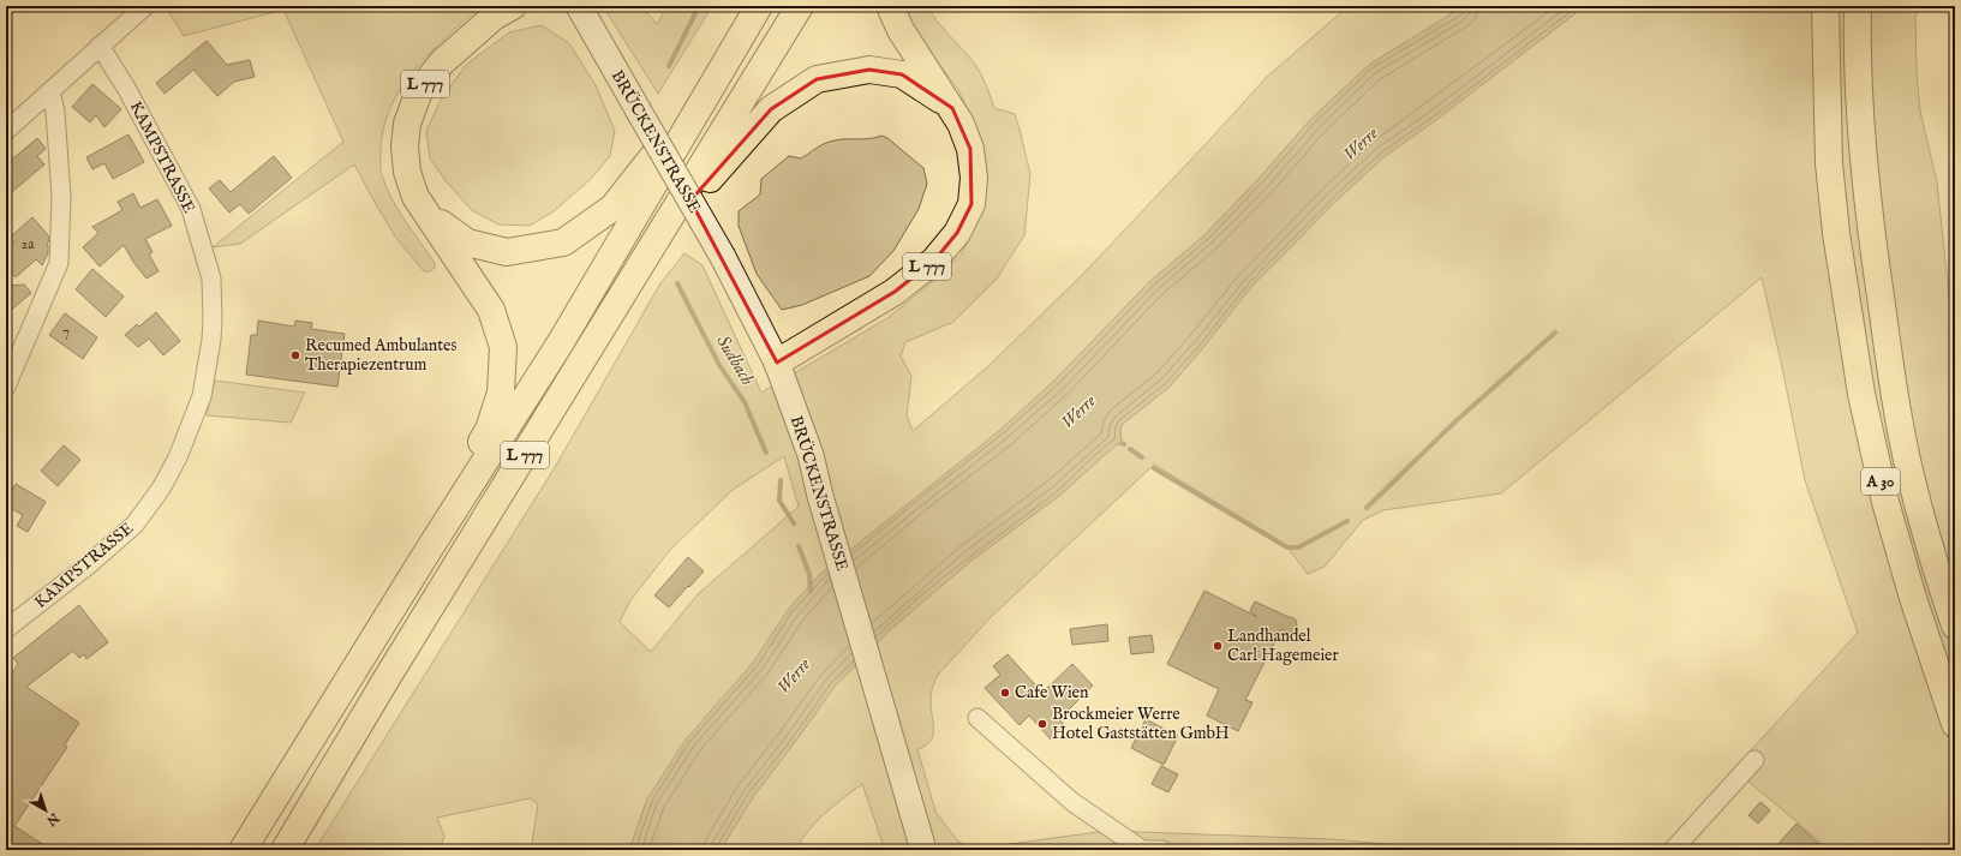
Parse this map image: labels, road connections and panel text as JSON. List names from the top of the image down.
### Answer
{
  "streets": {
    "highway": ["L 777", "A 30"],
    "main road": ["BRÜCKENSTRASSE"],
    "street": ["KAMPSTRASSE"]
  },
  "crossings": [
    ["L 777", "BRÜCKENSTRASSE"]
  ],
  "water": ["Werre", "Sudbach"],
  "places": [
    "Recumed Ambulantes Therapiezentrum",
    "Landhandel Carl Hagemeier",
    "Cafe Wien",
    "Brockmeier Werre Hotel Gaststätten GmbH"
  ],
  "house_numbers": ["2a", "7"],
  "north": "bottom right"
}
